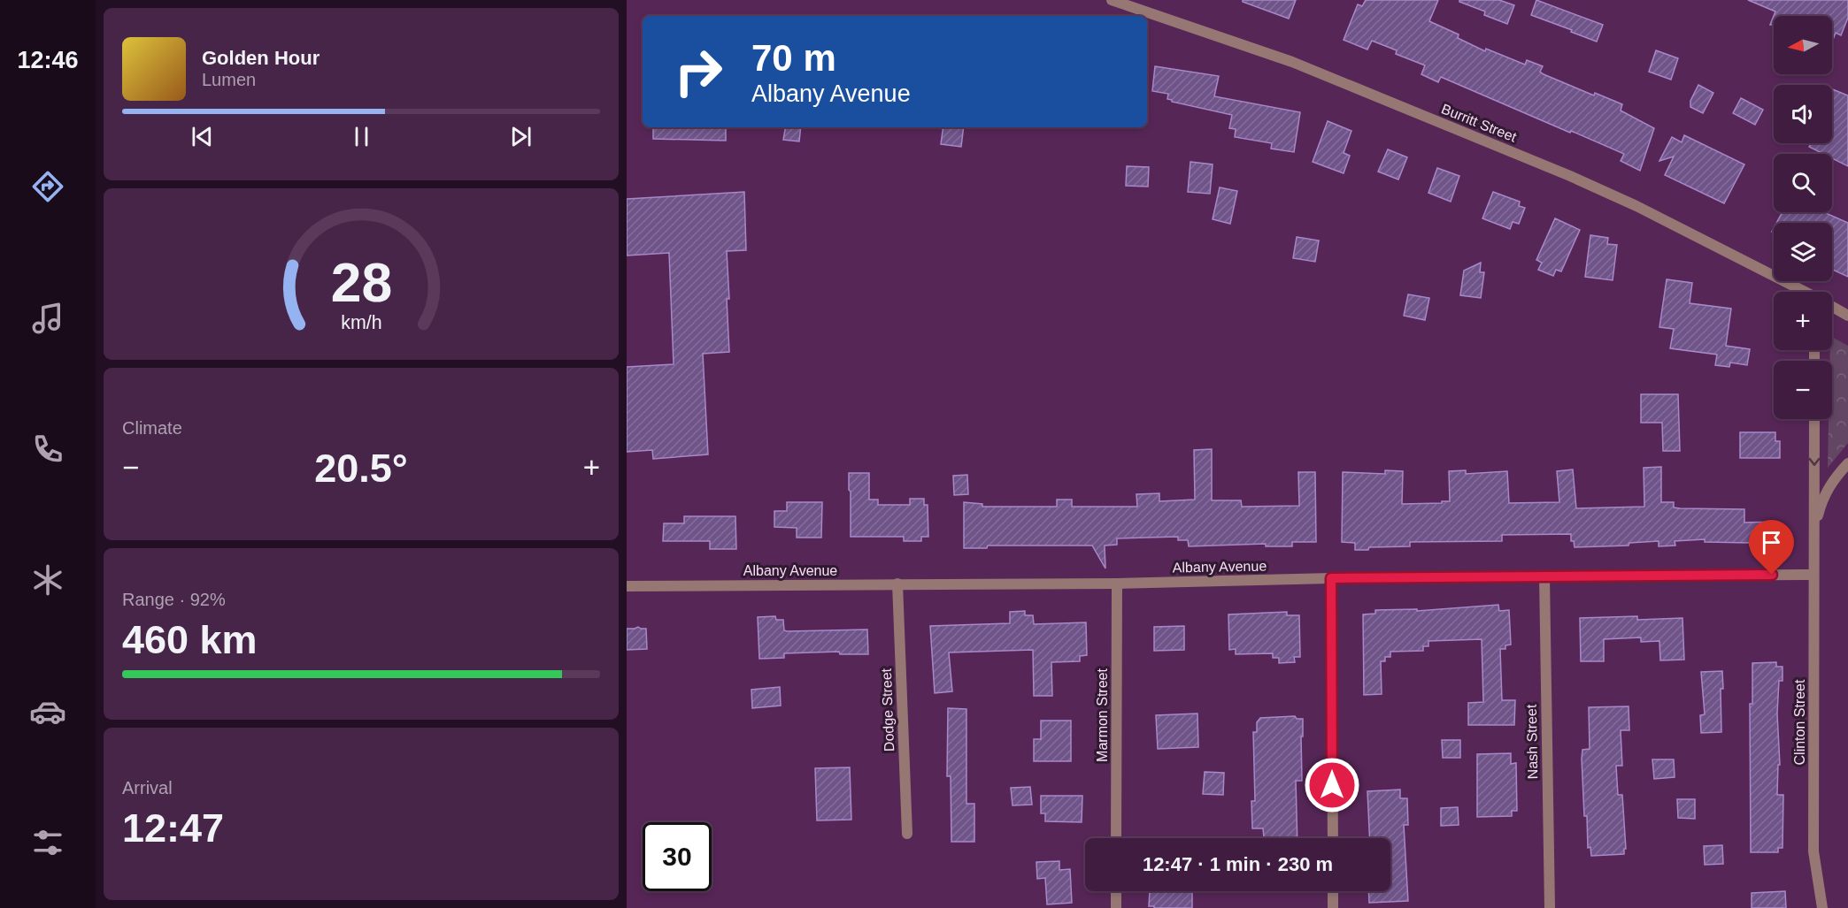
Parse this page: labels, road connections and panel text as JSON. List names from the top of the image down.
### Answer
{
  "streets": {
    "street": [
      "Burritt Street",
      "Albany Avenue",
      "Dodge Street",
      "Marmon Street",
      "Clinton Street",
      "Nash Street"
    ]
  },
  "crossings": [
    ["Albany Avenue", "Dodge Street"],
    ["Albany Avenue", "Marmon Street"],
    ["Albany Avenue", "Clinton Street"],
    ["Albany Avenue", "Nash Street"]
  ],
  "north": "left",
  "page": {
    "tabs": "12:46",
    "map_buttons": ["+", "−"],
    "turn": ["70 m", "Albany Avenue"],
    "song": ["Golden Hour", "Lumen"],
    "tile": [
      "Climate",
      ["Range · 92%", "460 km"],
      ["Arrival", "12:47"]
    ],
    "heat": ["−", "20.5°", "+"],
    "limit": "30",
    "trip": "12:47 · 1 min · 230 m",
    "gauge": ["28", "km/h"]
  }
}
